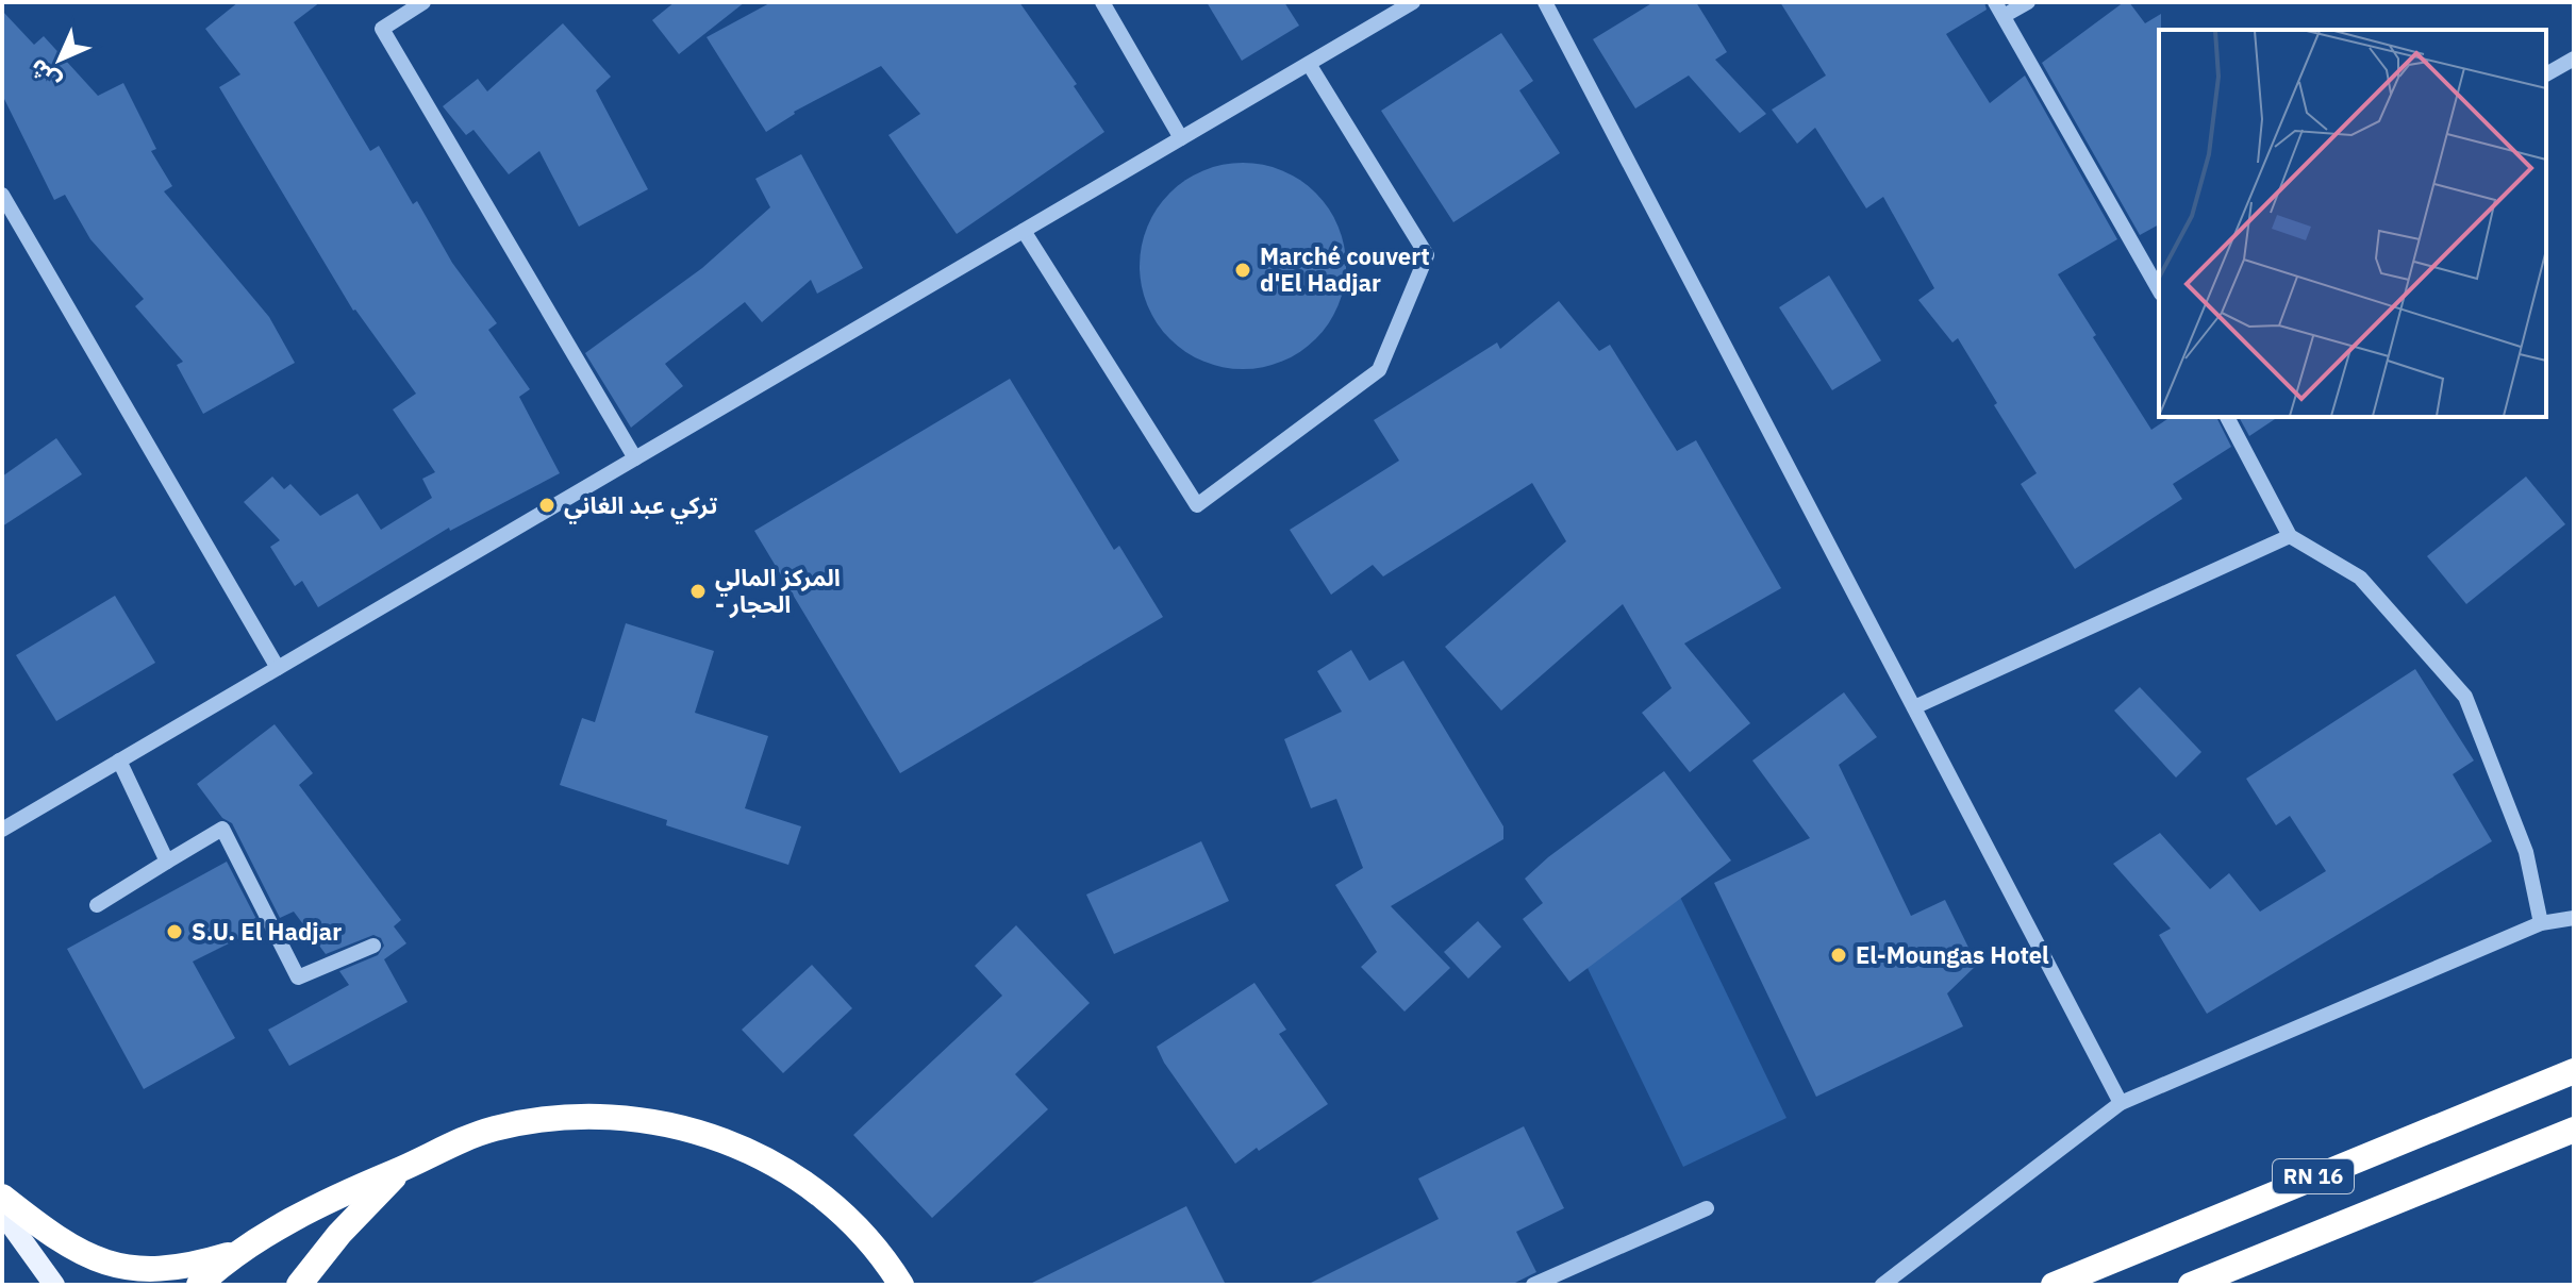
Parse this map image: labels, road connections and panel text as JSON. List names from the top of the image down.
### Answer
{
  "streets": {
    "highway": ["RN 16"]
  },
  "places": [
    "Marché couvert d'El Hadjar",
    "تركي عبد الغاني",
    "المركز المالي - الحجار",
    "S.U. El Hadjar",
    "El-Moungas Hotel"
  ],
  "north": "bottom left"
}
